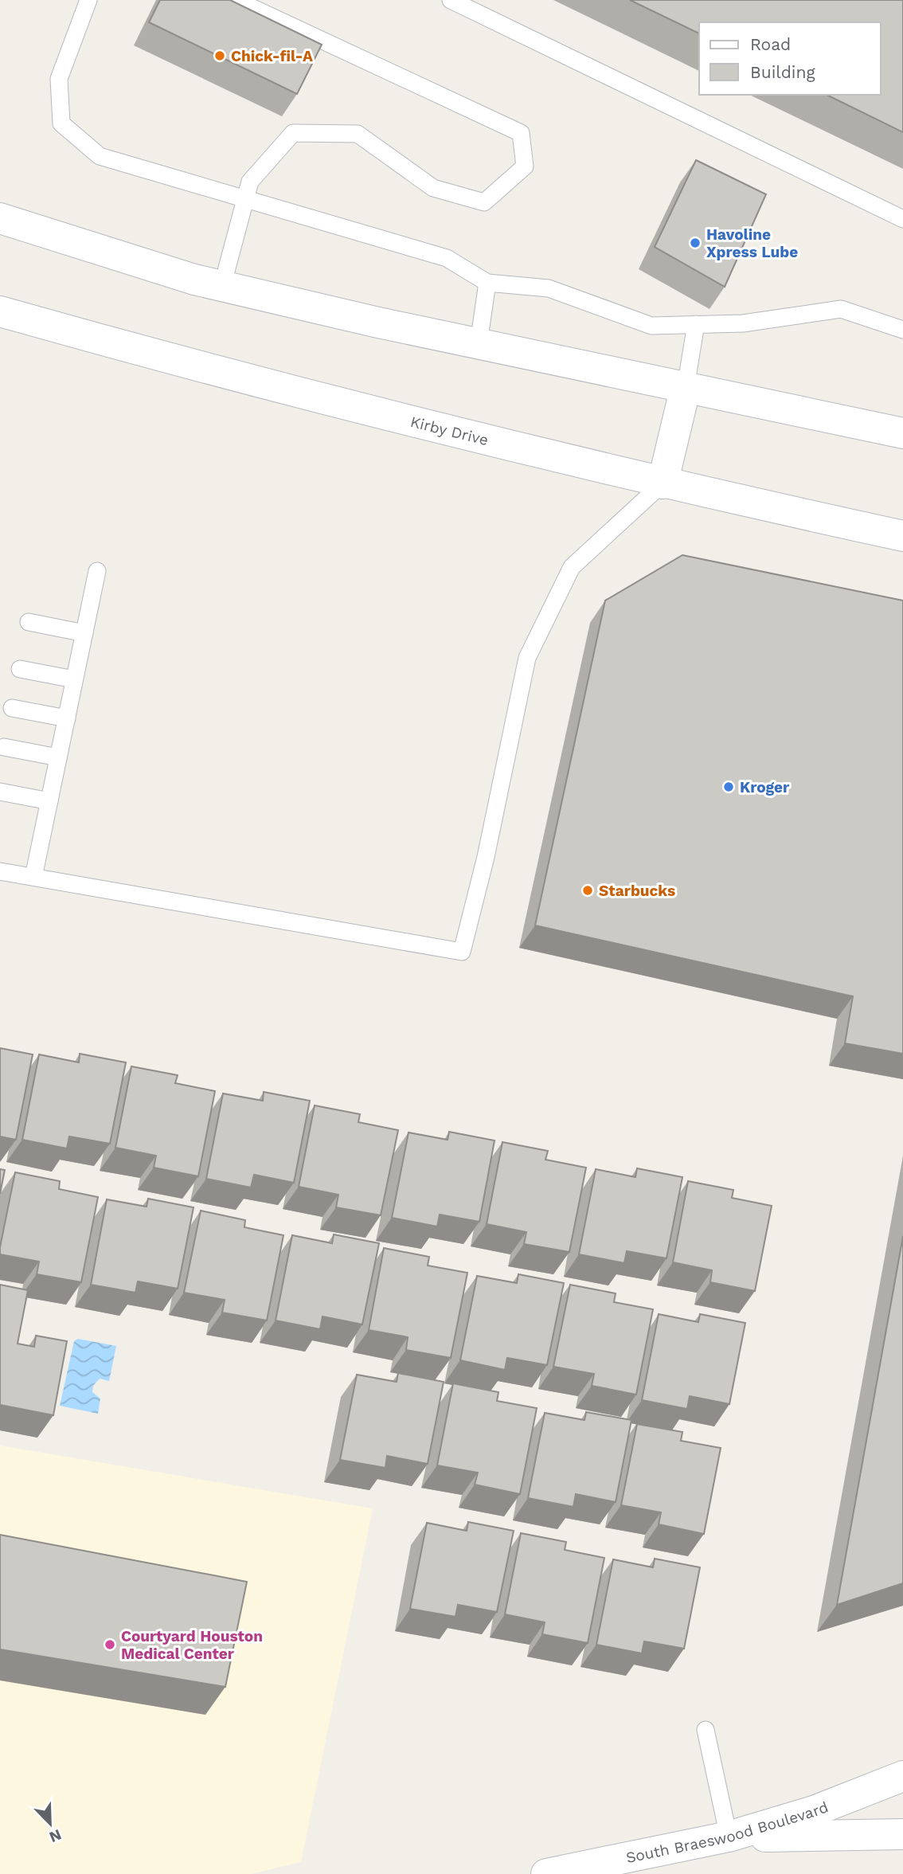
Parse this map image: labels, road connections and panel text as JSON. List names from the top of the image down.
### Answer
{
  "streets": {
    "main road": ["Kirby Drive", "South Braeswood Boulevard"]
  },
  "places": [
    "Chick-fil-A",
    "Havoline Xpress Lube",
    "Kroger",
    "Starbucks",
    "Courtyard Houston Medical Center"
  ],
  "legend": ["Road", "Building"],
  "north": "bottom right"
}
